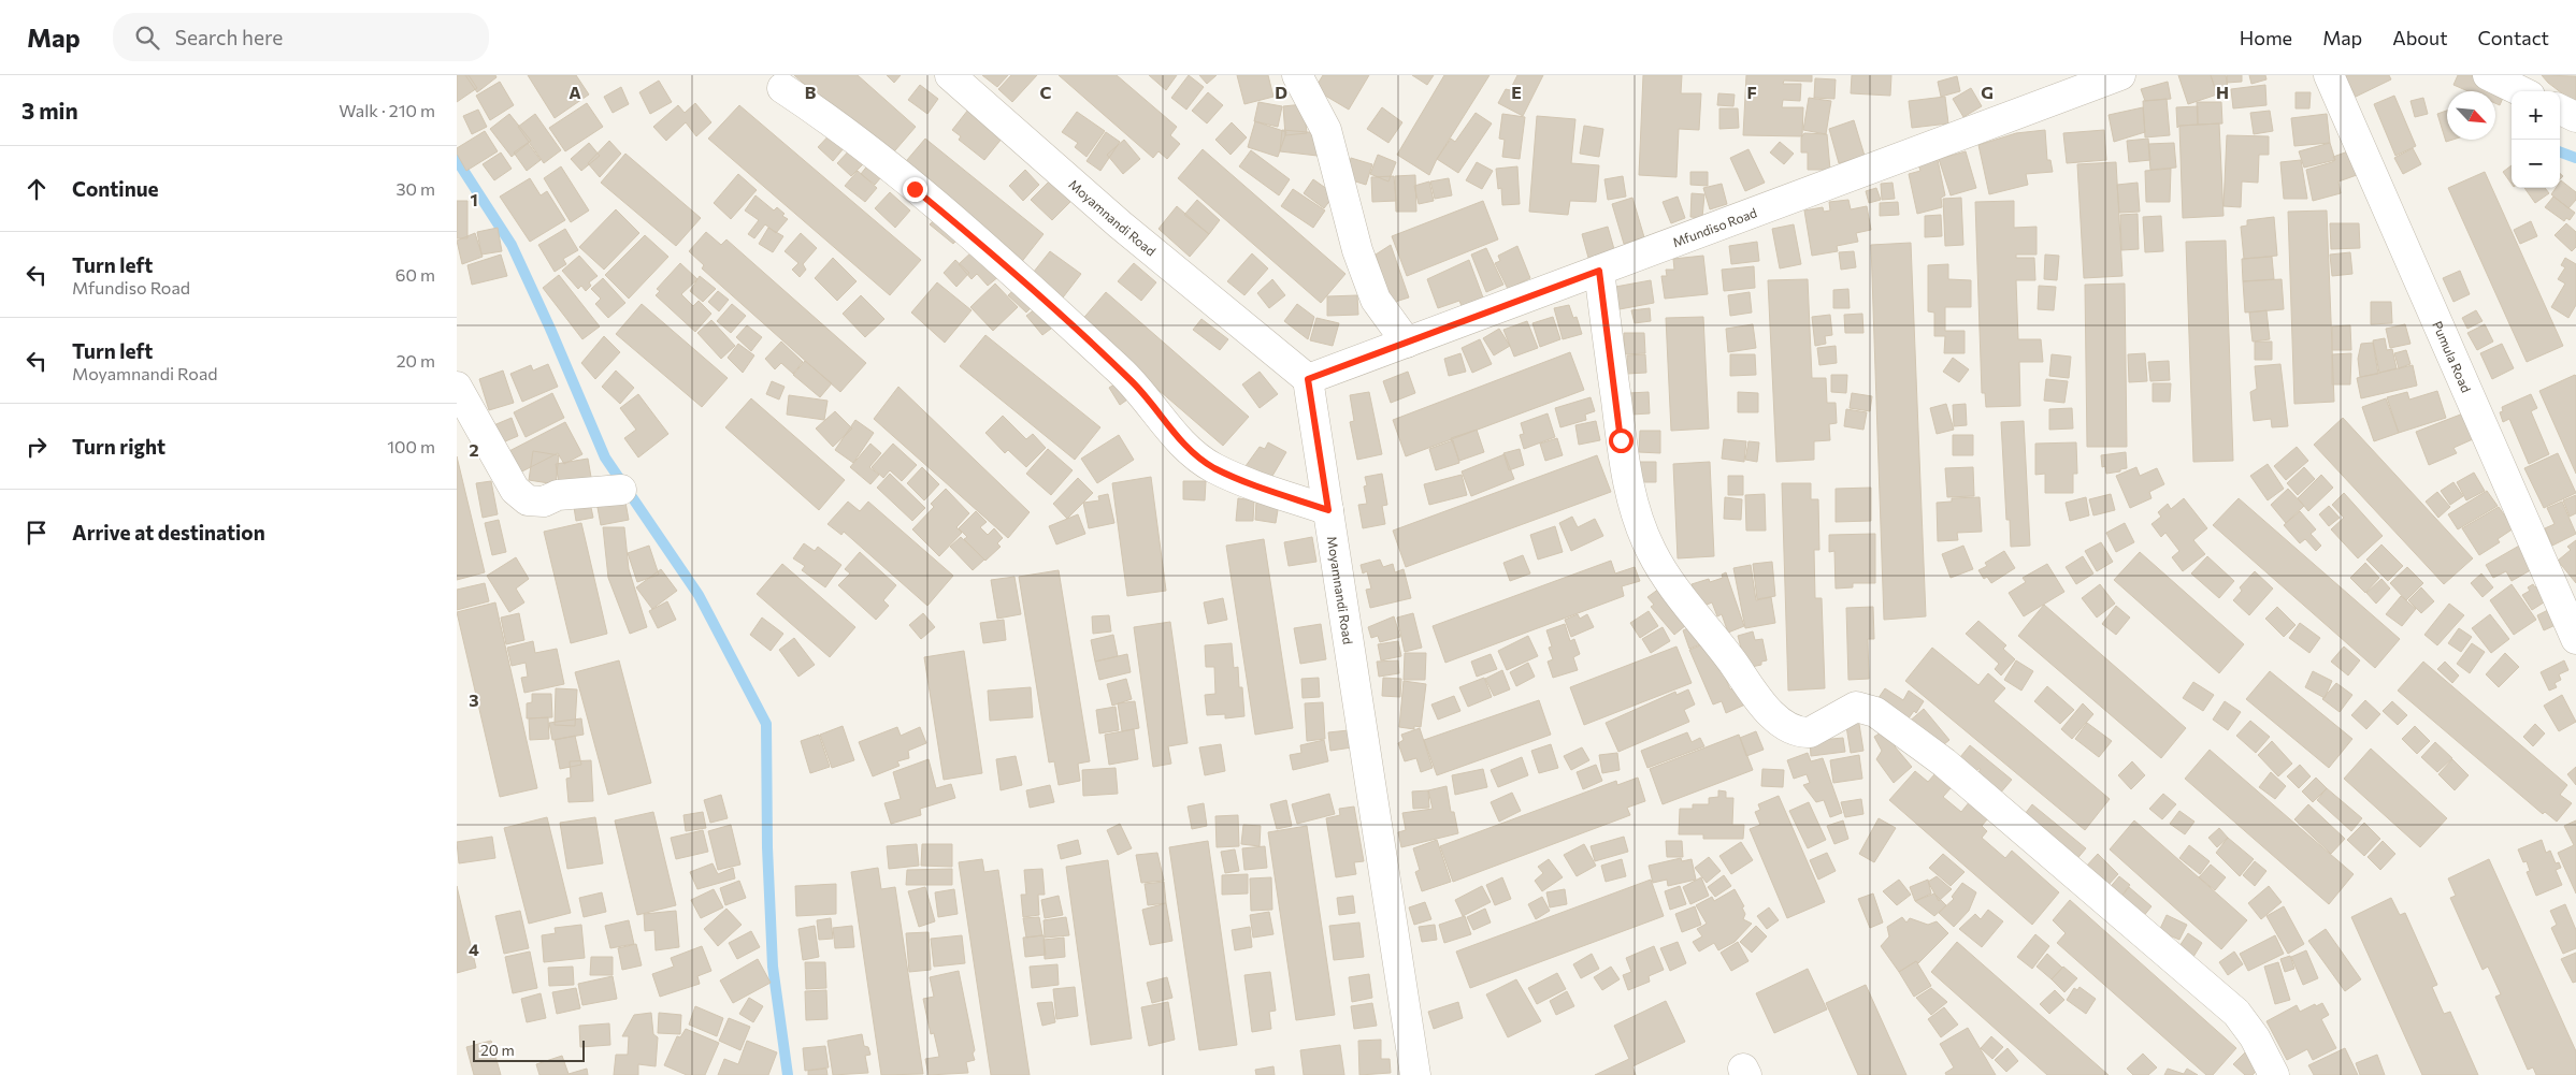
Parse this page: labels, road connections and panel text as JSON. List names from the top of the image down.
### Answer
{
  "streets": {
    "street": ["Moyamnandi Road", "Mfundiso Road", "Pumula Road"]
  },
  "crossings": [
    ["Moyamnandi Road", "Mfundiso Road"]
  ],
  "scale_bar": "20 m",
  "north": "bottom right",
  "page": {
    "header": "Map",
    "search": "Search here",
    "nav": [
      "Home",
      "Map",
      "About",
      "Contact"
    ],
    "heading": ["3 min", "Walk · 210 m"],
    "map_buttons": ["+", "−"],
    "list": [
      ["Continue", "30 m"],
      ["Turn left", "Mfundiso Road", "60 m"],
      ["Turn left", "Moyamnandi Road", "20 m"],
      ["Turn right", "100 m"],
      "Arrive at destination"
    ],
    "scale": "20 m"
  },
  "grid": {
    "columns": [
      "A",
      "B",
      "C",
      "D",
      "E",
      "F",
      "G",
      "H"
    ],
    "rows": [
      "1",
      "2",
      "3",
      "4"
    ]
  }
}
